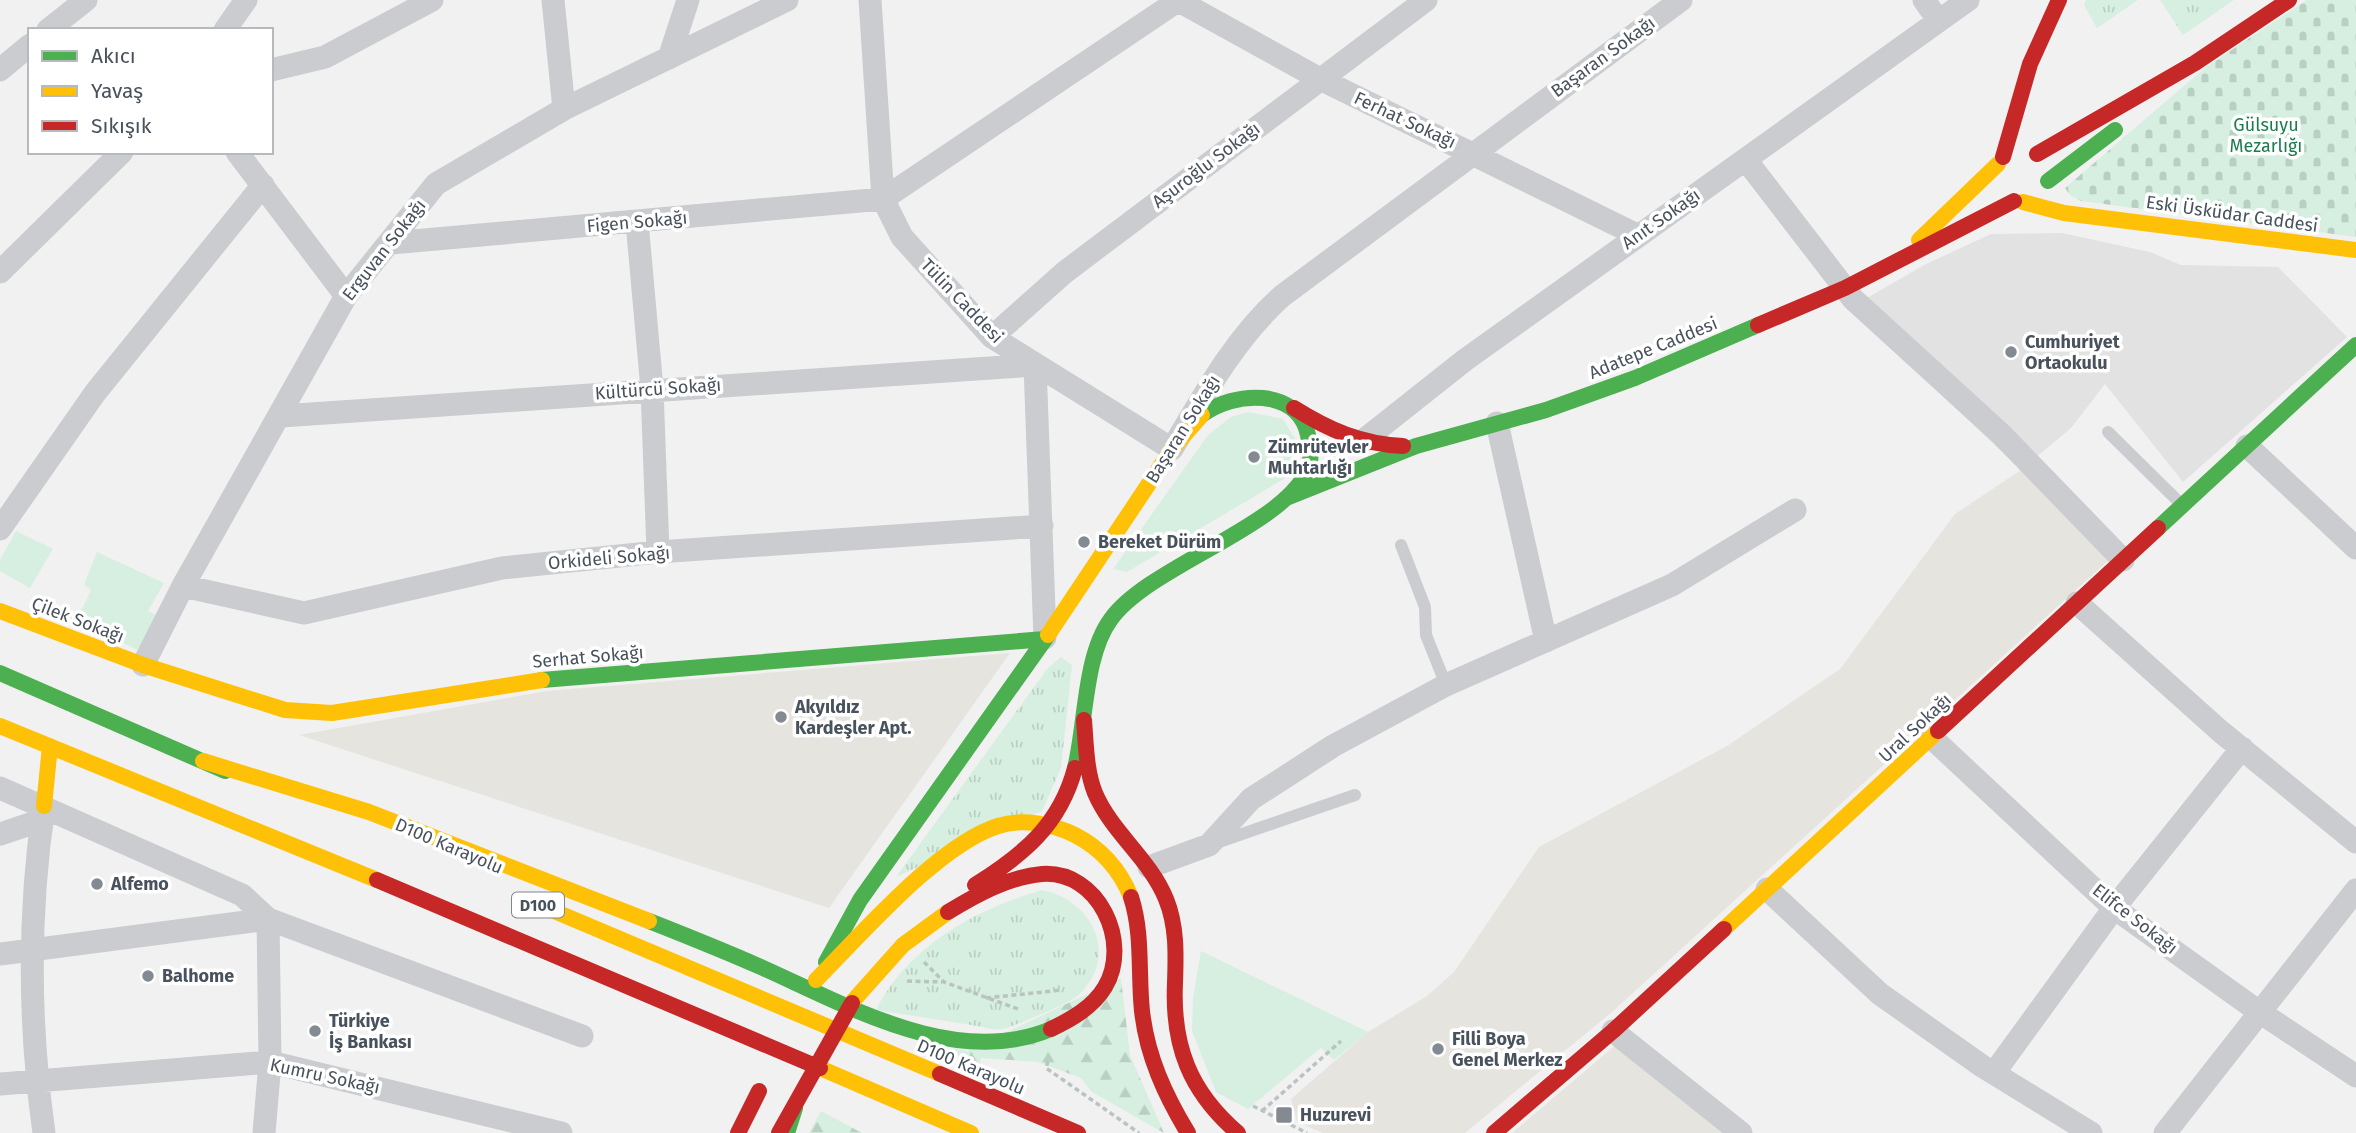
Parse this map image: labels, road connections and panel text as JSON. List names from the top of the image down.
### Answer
{
  "streets": {
    "main road": [
      "Başaran Sokağı",
      "Eski Üsküdar Caddesi",
      "Adatepe Caddesi",
      "Çilek Sokağı",
      "Serhat Sokağı",
      "Ural Sokağı",
      "D100 Karayolu",
      "D100"
    ],
    "street": [
      "Ferhat Sokağı",
      "Aşuroğlu Sokağı",
      "Anıt Sokağı",
      "Figen Sokağı",
      "Erguvan Sokağı",
      "Tülin Caddesi",
      "Kültürcü Sokağı",
      "Orkideli Sokağı",
      "Elifce Sokağı",
      "Kumru Sokağı"
    ]
  },
  "crossings": [
    ["Başaran Sokağı", "Ferhat Sokağı"],
    ["Başaran Sokağı", "Tülin Caddesi"],
    ["Başaran Sokağı", "Adatepe Caddesi"],
    ["Başaran Sokağı", "Serhat Sokağı"],
    ["Ferhat Sokağı", "Aşuroğlu Sokağı"],
    ["Ferhat Sokağı", "Anıt Sokağı"],
    ["Aşuroğlu Sokağı", "Tülin Caddesi"],
    ["Eski Üsküdar Caddesi", "Adatepe Caddesi"],
    ["Anıt Sokağı", "Adatepe Caddesi"],
    ["Figen Sokağı", "Erguvan Sokağı"],
    ["Figen Sokağı", "Tülin Caddesi"],
    ["Erguvan Sokağı", "Kültürcü Sokağı"],
    ["Erguvan Sokağı", "Orkideli Sokağı"],
    ["Erguvan Sokağı", "Çilek Sokağı"],
    ["Erguvan Sokağı", "Serhat Sokağı"],
    ["Tülin Caddesi", "Adatepe Caddesi"],
    ["Tülin Caddesi", "Kültürcü Sokağı"],
    ["Çilek Sokağı", "Serhat Sokağı"],
    ["Ural Sokağı", "Elifce Sokağı"]
  ],
  "parks": ["Gülsuyu Mezarlığı"],
  "places": {
    "other": [
      "Cumhuriyet Ortaokulu",
      "Zümrütevler Muhtarlığı",
      "Bereket Dürüm",
      "Akyıldız Kardeşler Apt.",
      "Alfemo",
      "Balhome",
      "Türkiye İş Bankası",
      "Filli Boya Genel Merkez"
    ],
    "transit": ["Huzurevi"]
  },
  "legend": ["Akıcı", "Yavaş", "Sıkışık"]
}
